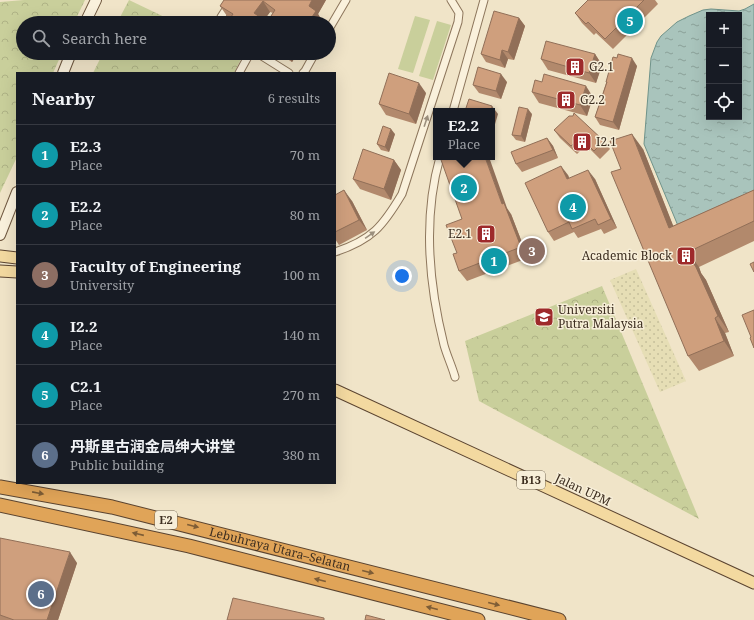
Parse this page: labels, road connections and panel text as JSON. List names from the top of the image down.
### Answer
{
  "streets": {
    "highway": ["E2", "Lebuhraya Utara–Selatan"],
    "main road": ["B13", "Jalan UPM"]
  },
  "places": {
    "building": [
      "G2.1",
      "G2.2",
      "I2.1",
      "E2.1",
      "Academic Block"
    ],
    "school or university": ["Universiti Putra Malaysia"]
  },
  "page": {
    "pins": [
      "5",
      "2",
      "4",
      "3",
      "1",
      "6"
    ],
    "map_buttons": ["+", "−"],
    "search": "Search here",
    "heading": ["Nearby", "6 results"],
    "popup": ["E2.2", "Place"],
    "list": [
      {
        "mark": "1",
        "name": "E2.3",
        "note": "Place",
        "value": "70 m"
      },
      {
        "mark": "2",
        "name": "E2.2",
        "note": "Place",
        "value": "80 m"
      },
      {
        "mark": "3",
        "name": "Faculty of Engineering",
        "note": "University",
        "value": "100 m"
      },
      {
        "mark": "4",
        "name": "I2.2",
        "note": "Place",
        "value": "140 m"
      },
      {
        "mark": "5",
        "name": "C2.1",
        "note": "Place",
        "value": "270 m"
      },
      {
        "mark": "6",
        "name": "丹斯里古润金局绅大讲堂",
        "note": "Public building",
        "value": "380 m"
      }
    ]
  }
}
